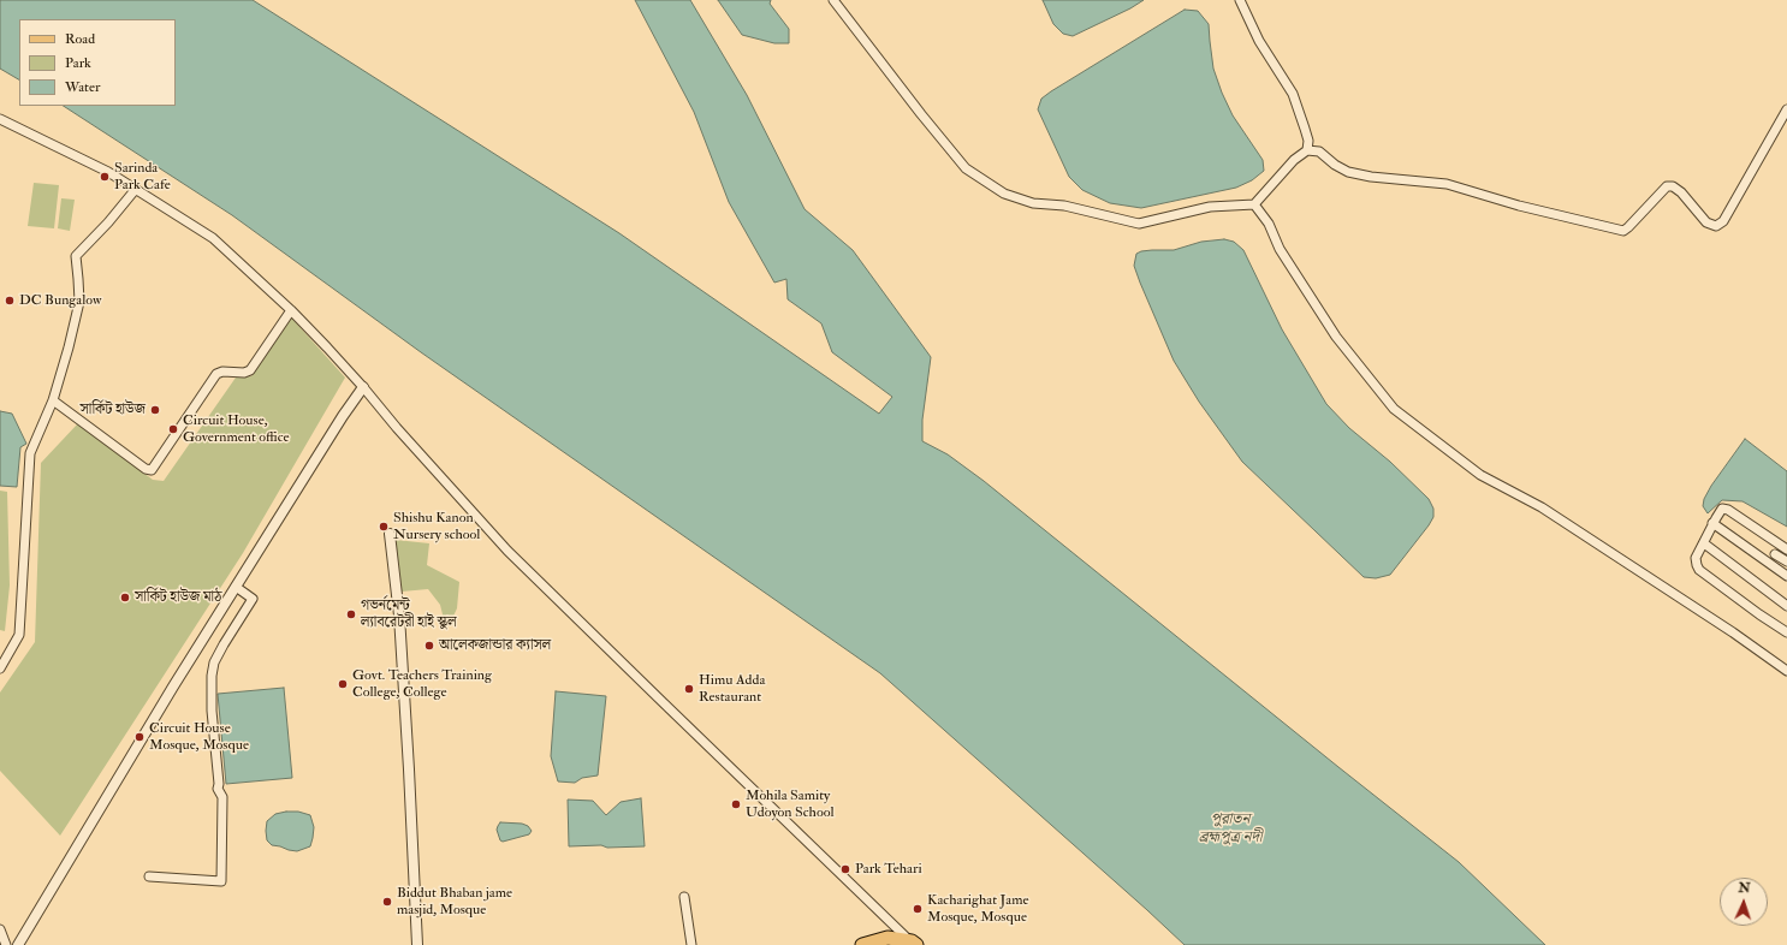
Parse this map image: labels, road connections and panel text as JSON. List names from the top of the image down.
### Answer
{
  "water": ["পুরাতন ব্রহ্মপুত্র নদী"],
  "places": [
    "Sarinda Park Cafe",
    "DC Bungalow",
    "সার্কিট হাউজ",
    "Circuit House, Government office",
    "Shishu Kanon Nursery school",
    "সার্কিট হাউজ মাঠ",
    "গভর্নমেন্ট ল্যাবরেটরী হাই স্কুল",
    "আলেকজান্ডার ক্যাসল",
    "Govt. Teachers Training College, College",
    "Himu Adda Restaurant",
    "Circuit House Mosque, Mosque",
    "Mohila Samity Udoyon School",
    "Park Tehari",
    "Biddut Bhaban jame masjid, Mosque",
    "Kacharighat Jame Mosque, Mosque"
  ],
  "legend": ["Road", "Park", "Water"],
  "north": "top"
}
